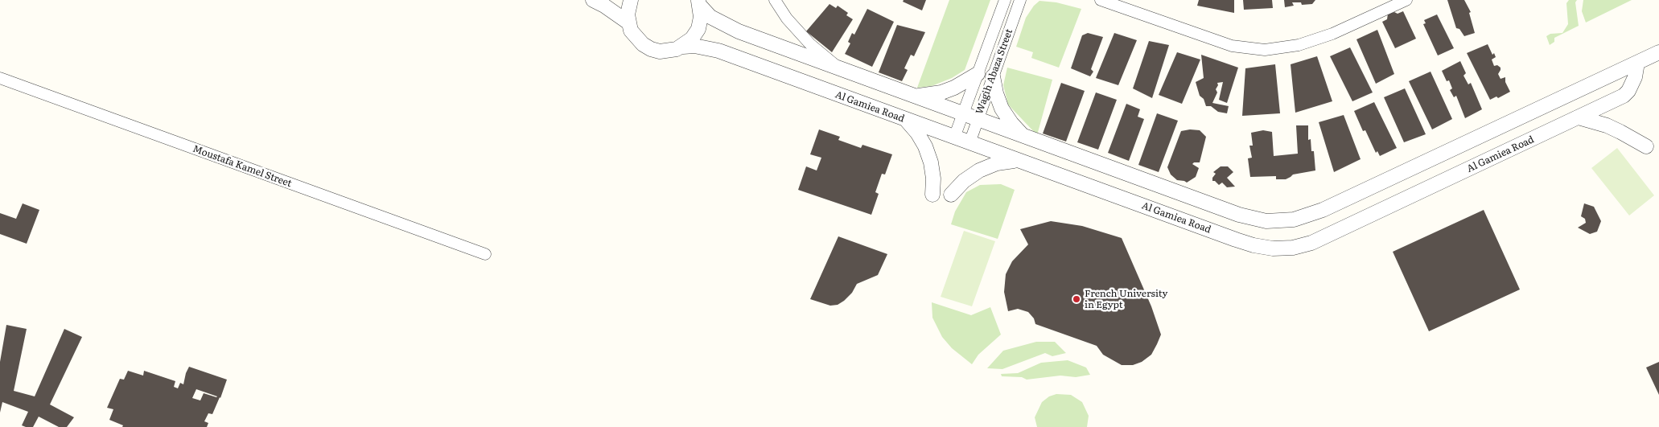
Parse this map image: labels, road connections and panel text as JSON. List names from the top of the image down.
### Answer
{
  "streets": {
    "street": ["Wagih Abaza Street", "Al Gamiea Road", "Moustafa Kamel Street"]
  },
  "crossings": [
    ["Wagih Abaza Street", "Al Gamiea Road"]
  ],
  "places": ["French University in Egypt"]
}
